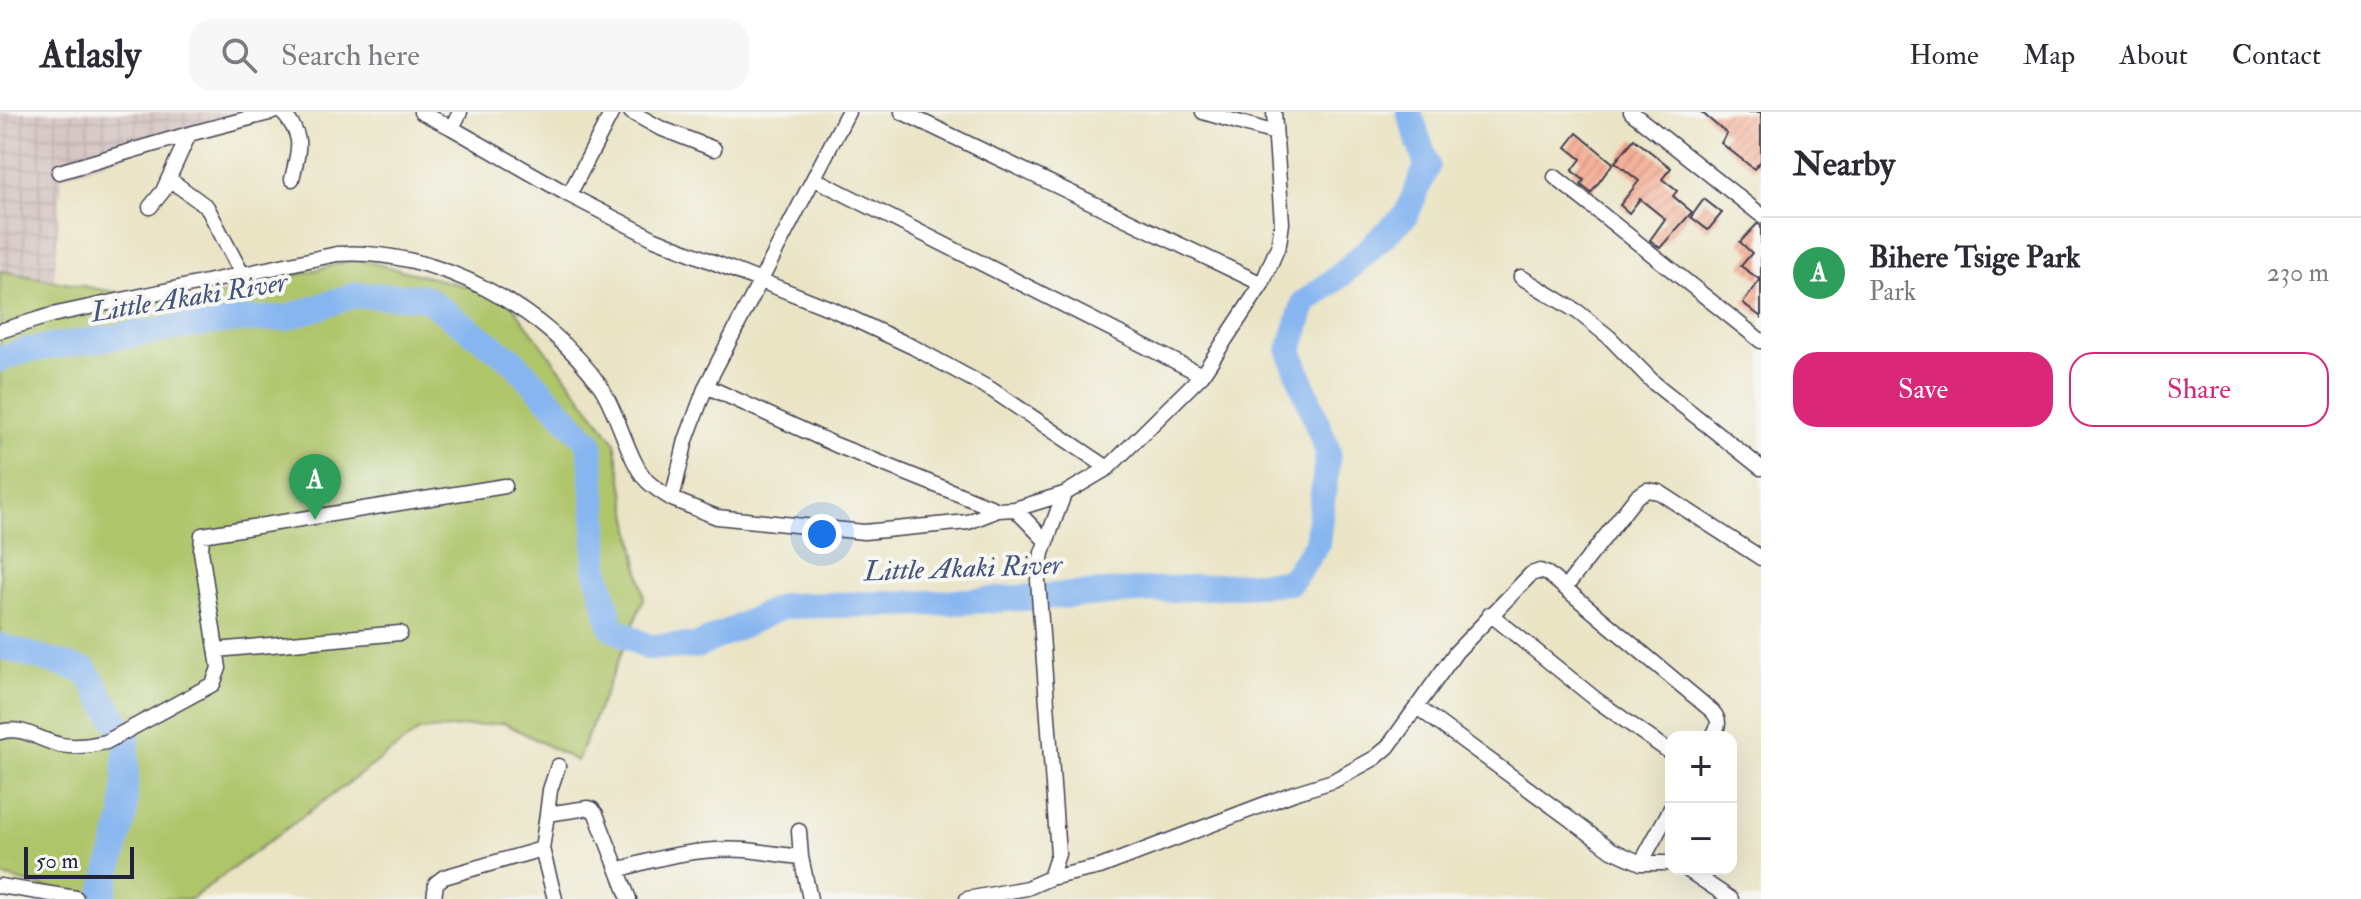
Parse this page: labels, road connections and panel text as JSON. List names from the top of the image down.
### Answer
{
  "water": ["Little Akaki River"],
  "scale_bar": "50 m",
  "page": {
    "header": "Atlasly",
    "search": "Search here",
    "nav": [
      "Home",
      "Map",
      "About",
      "Contact"
    ],
    "heading": "Nearby",
    "list": [
      {
        "mark": "A",
        "name": "Bihere Tsige Park",
        "note": "Park",
        "value": "230 m"
      }
    ],
    "buttons": ["Save", "Share"],
    "pins": "A",
    "map_buttons": ["+", "−"],
    "scale": "50 m"
  }
}
